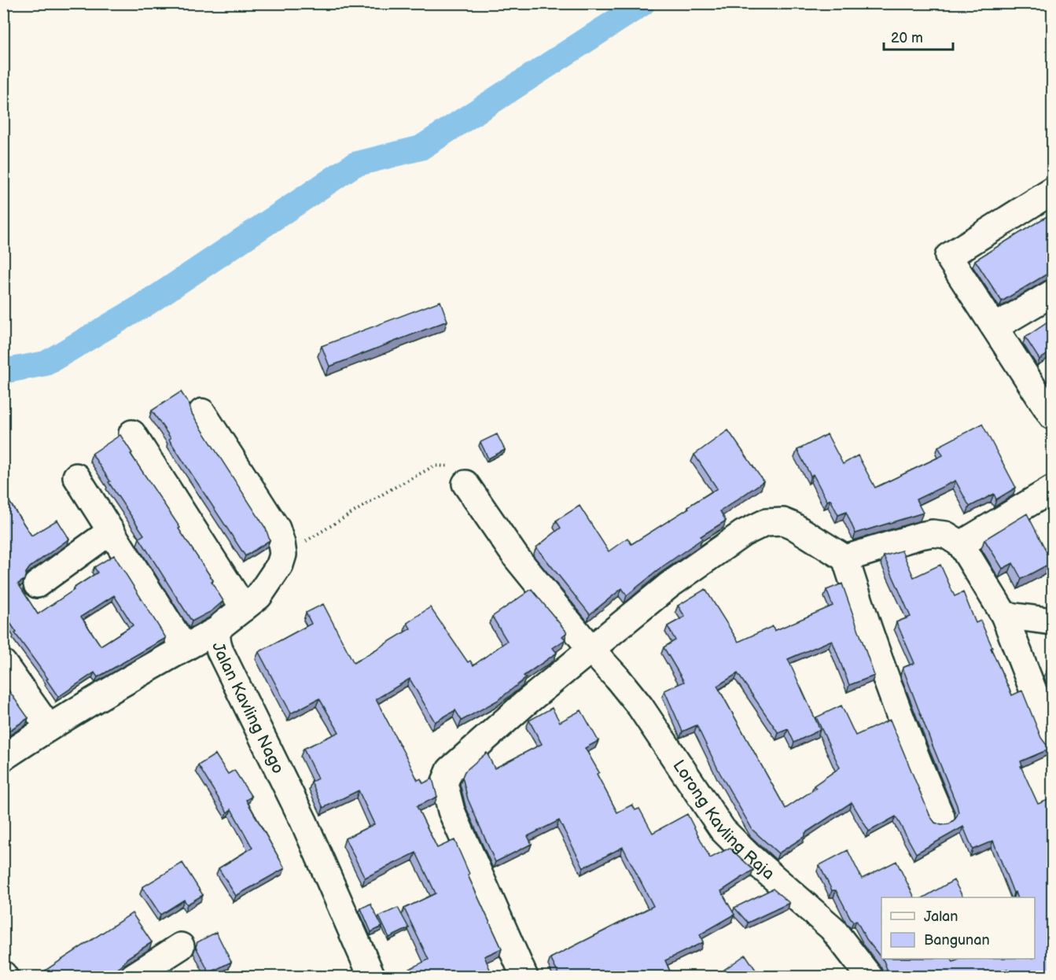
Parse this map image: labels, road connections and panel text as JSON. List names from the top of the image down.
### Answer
{
  "streets": {
    "street": ["Jalan Kavling Nago", "Lorong Kavling Raja"]
  },
  "legend": ["Jalan", "Bangunan"],
  "scale_bar": "20 m"
}
